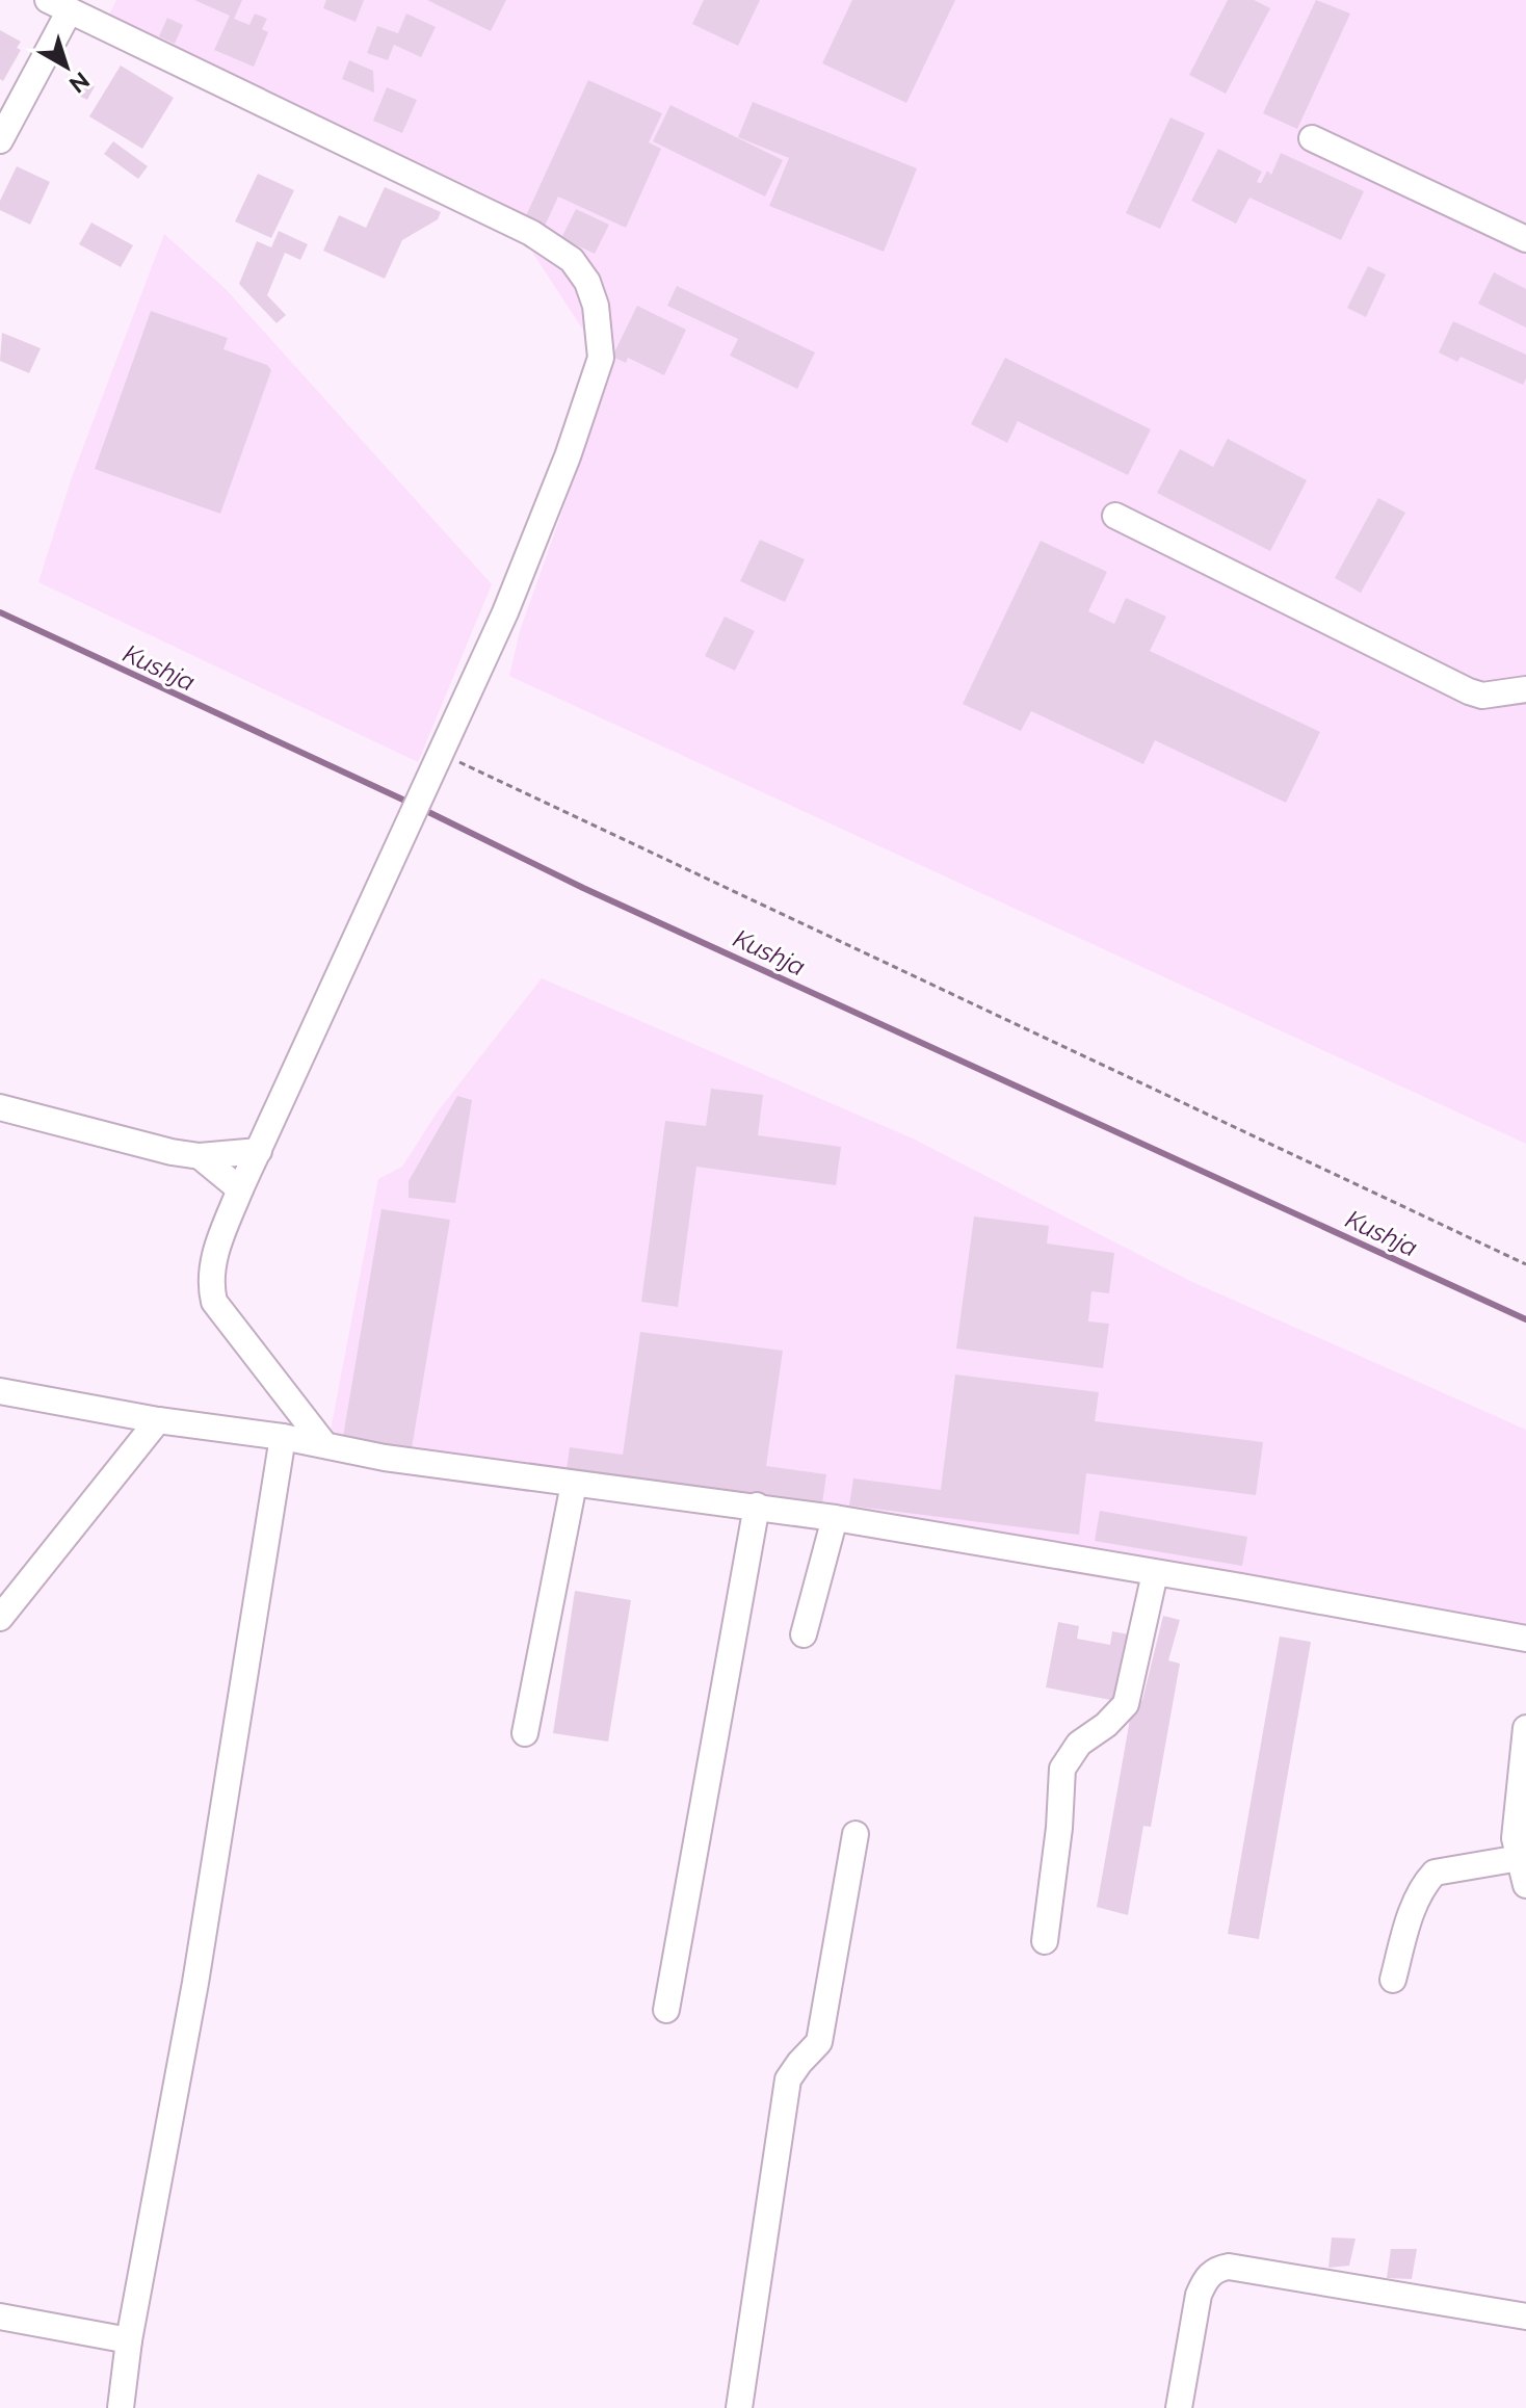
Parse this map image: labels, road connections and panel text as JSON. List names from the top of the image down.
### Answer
{
  "water": ["Kushja"],
  "north": "bottom right"
}
